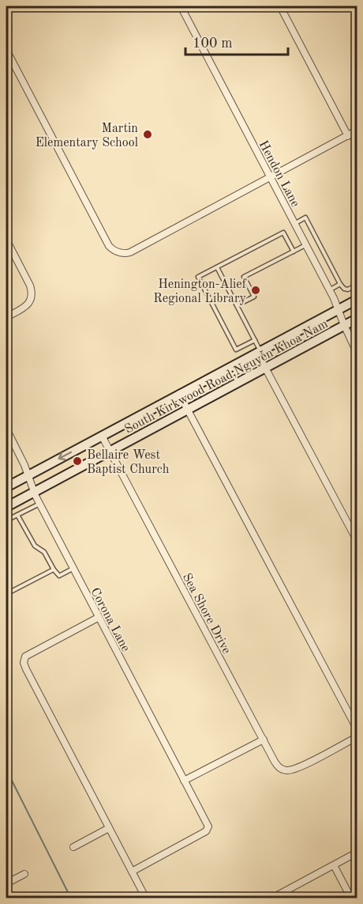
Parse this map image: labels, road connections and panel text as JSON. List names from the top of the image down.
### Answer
{
  "streets": {
    "main road": ["South Kirkwood Road;Nguyễn Khoa Nam"],
    "street": ["Hendon Lane", "Sea Shore Drive", "Corona Lane"]
  },
  "crossings": [
    ["Hendon Lane", "South Kirkwood Road;Nguyễn Khoa Nam"],
    ["South Kirkwood Road;Nguyễn Khoa Nam", "Sea Shore Drive"],
    ["South Kirkwood Road;Nguyễn Khoa Nam", "Corona Lane"]
  ],
  "places": ["Martin Elementary School", "Henington-Alief Regional Library", "Bellaire West Baptist Church"],
  "scale_bar": "100 m"
}
